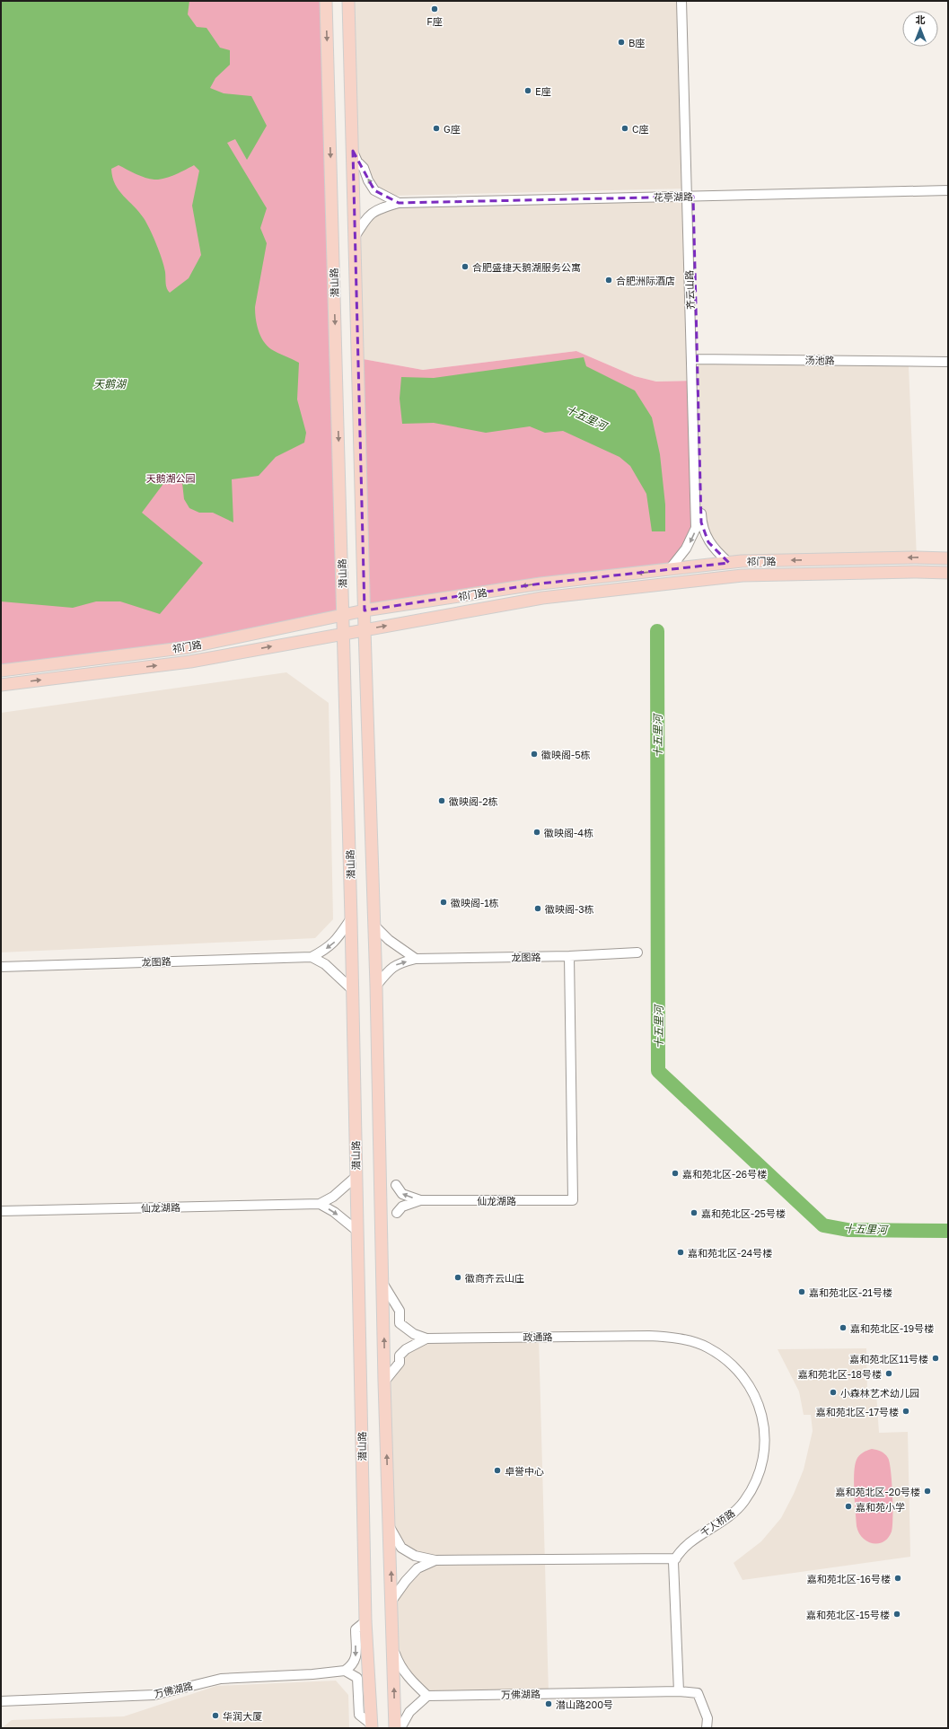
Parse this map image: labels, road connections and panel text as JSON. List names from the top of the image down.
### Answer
{
  "streets": {
    "main road": ["潜山路", "祁门路"],
    "street": [
      "花亭湖路",
      "齐云山路",
      "汤池路",
      "龙图路",
      "仙龙湖路",
      "政通路",
      "千人桥路",
      "万佛湖路"
    ]
  },
  "crossings": [
    ["花亭湖路", "齐云山路"],
    ["潜山路", "祁门路"],
    ["齐云山路", "汤池路"],
    ["齐云山路", "祁门路"],
    ["龙图路", "仙龙湖路"],
    ["政通路", "千人桥路"]
  ],
  "water": ["天鹅湖", "十五里河"],
  "parks": ["天鹅湖公园"],
  "places": [
    "F座",
    "B座",
    "E座",
    "G座",
    "C座",
    "合肥盛捷天鹅湖服务公寓",
    "合肥洲际酒店",
    "徽映阁-5栋",
    "徽映阁-2栋",
    "徽映阁-4栋",
    "徽映阁-1栋",
    "徽映阁-3栋",
    "嘉和苑北区-26号楼",
    "嘉和苑北区-25号楼",
    "嘉和苑北区-24号楼",
    "徽商齐云山庄",
    "嘉和苑北区-21号楼",
    "嘉和苑北区-19号楼",
    "嘉和苑北区11号楼",
    "嘉和苑北区-18号楼",
    "小森林艺术幼儿园",
    "嘉和苑北区-17号楼",
    "卓誉中心",
    "嘉和苑北区-20号楼",
    "嘉和苑小学",
    "嘉和苑北区-16号楼",
    "嘉和苑北区-15号楼",
    "潜山路200号",
    "华润大厦"
  ],
  "north": "top"
}
